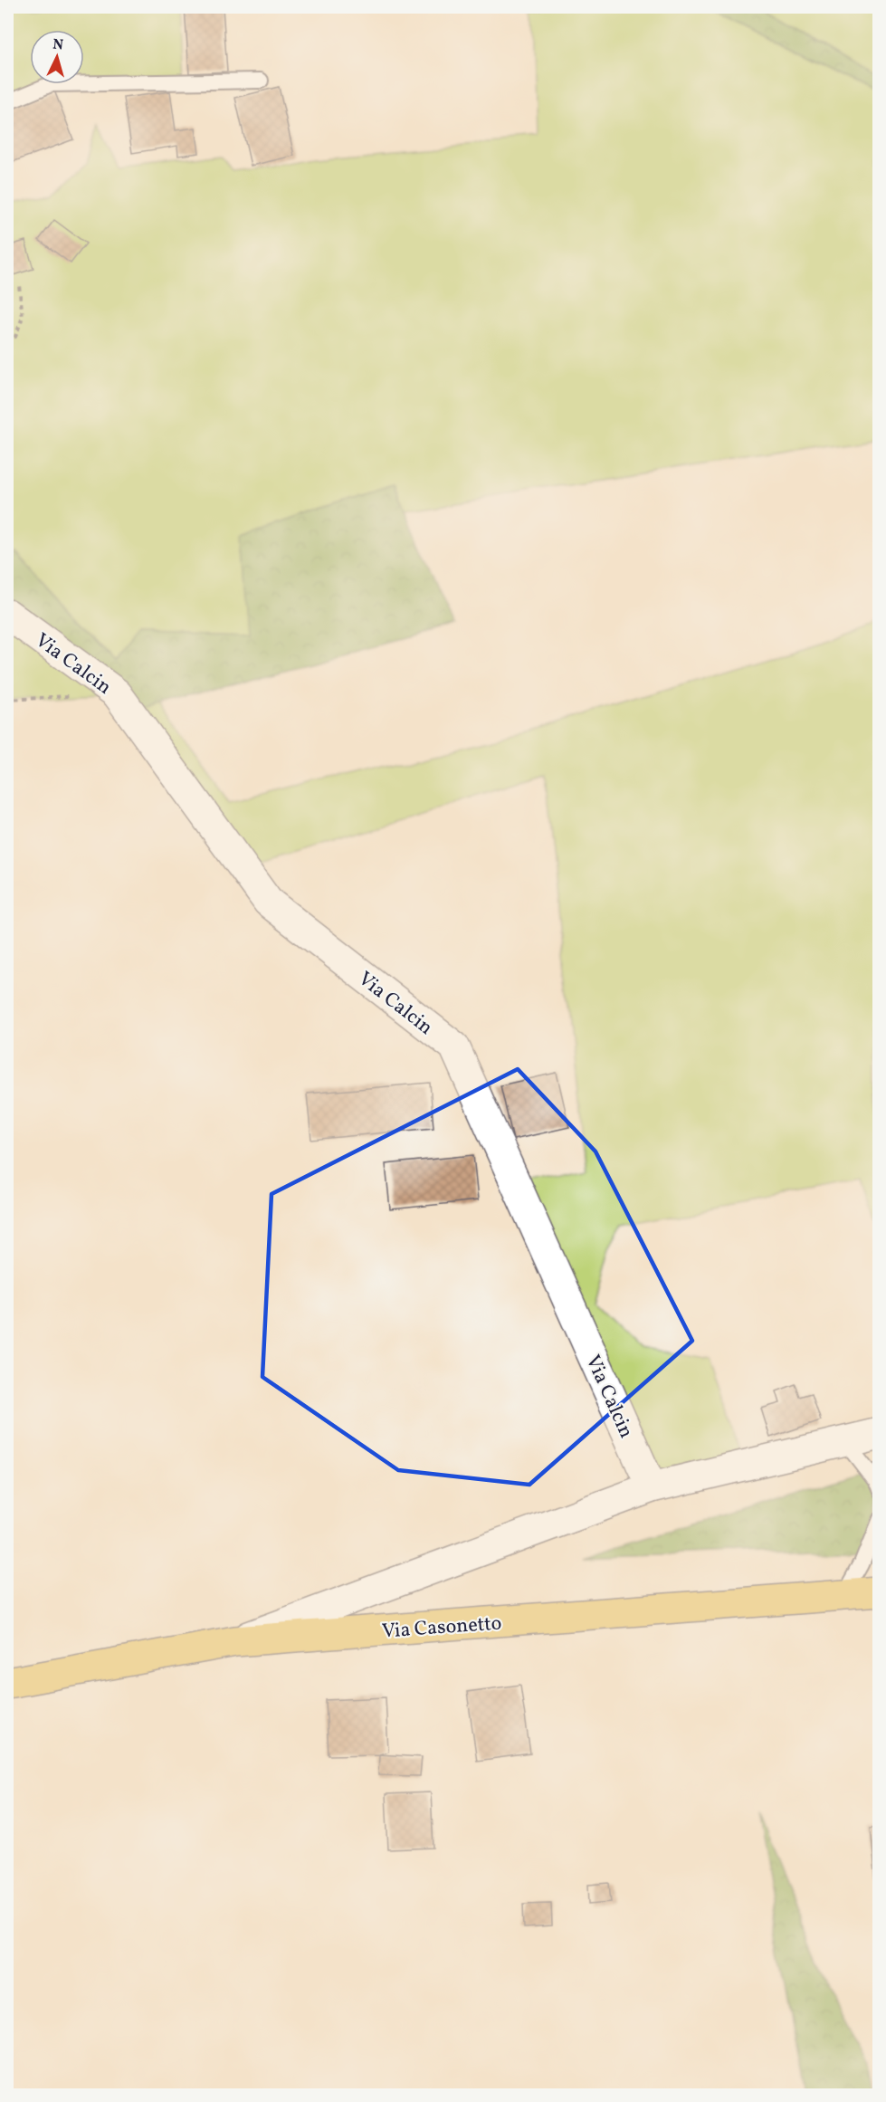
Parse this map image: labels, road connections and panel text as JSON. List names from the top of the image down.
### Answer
{
  "streets": {
    "main road": ["Via Casonetto"],
    "street": ["Via Calcin"]
  },
  "north": "top"
}
